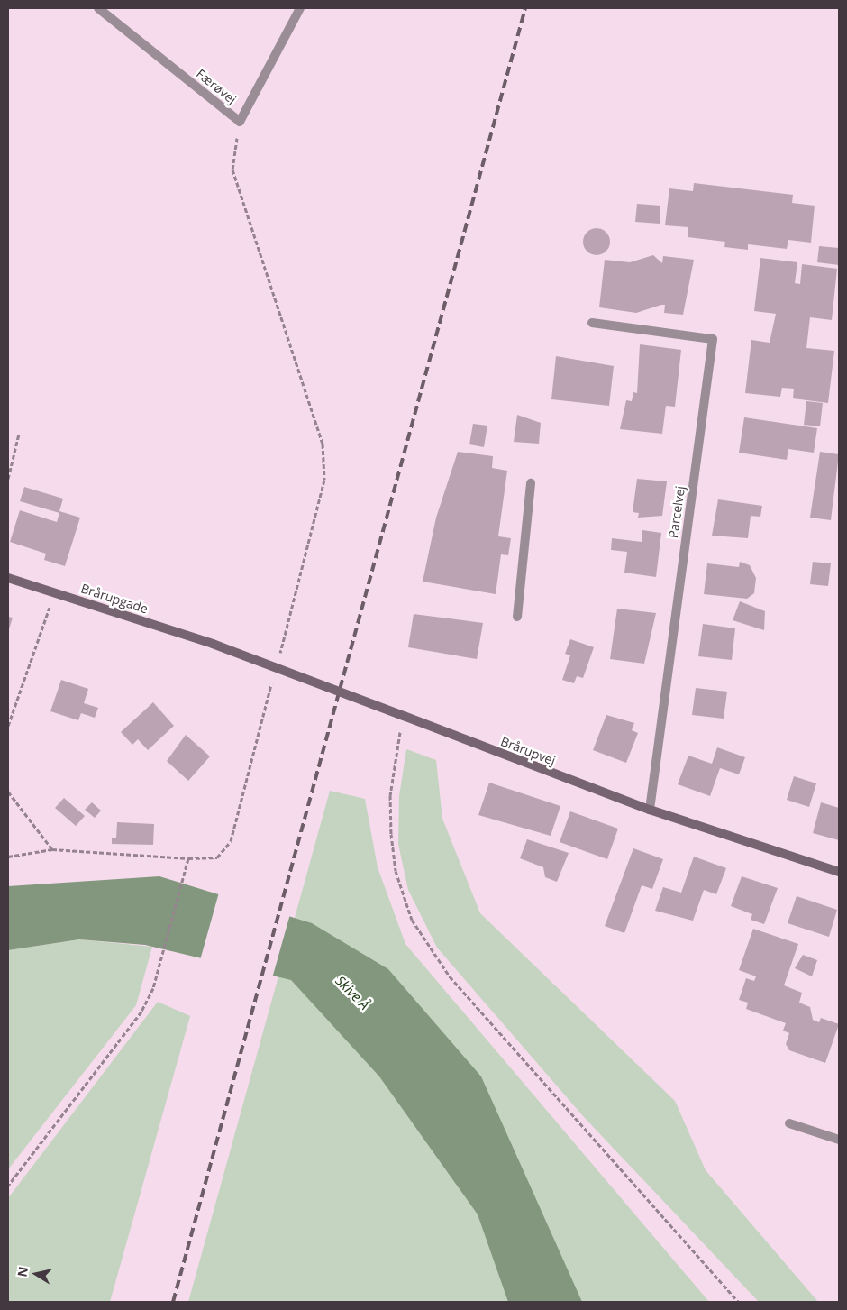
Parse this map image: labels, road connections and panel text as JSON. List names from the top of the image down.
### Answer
{
  "streets": {
    "street": [
      "Færøvej",
      "Parcelvej",
      "Brårupgade",
      "Brårupvej"
    ]
  },
  "crossings": [
    ["Parcelvej", "Brårupvej"],
    ["Brårupgade", "Brårupvej"]
  ],
  "water": ["Skive Å"],
  "north": "left"
}
